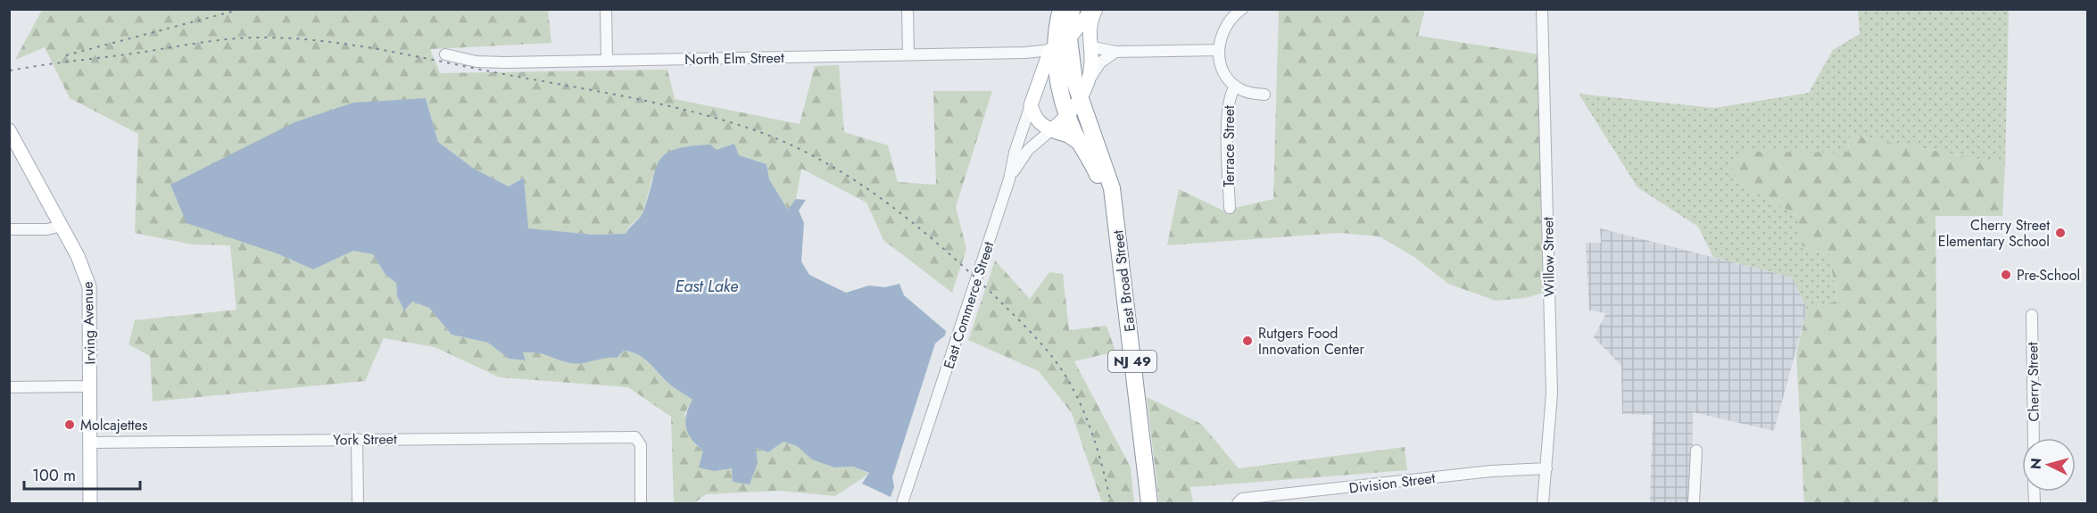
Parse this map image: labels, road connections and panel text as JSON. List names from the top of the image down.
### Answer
{
  "streets": {
    "highway": ["East Broad Street", "NJ 49"],
    "main road": ["Irving Avenue"],
    "street": [
      "North Elm Street",
      "Terrace Street",
      "Willow Street",
      "East Commerce Street",
      "Cherry Street",
      "York Street",
      "Division Street"
    ]
  },
  "crossings": [
    ["North Elm Street", "East Broad Street"],
    ["North Elm Street", "NJ 49"],
    ["Willow Street", "Division Street"],
    ["East Broad Street", "NJ 49"],
    ["Irving Avenue", "York Street"]
  ],
  "water": ["East Lake"],
  "places": [
    "Cherry Street Elementary School",
    "Pre-School",
    "Rutgers Food Innovation Center",
    "Molcajettes"
  ],
  "scale_bar": "100 m",
  "north": "left"
}
